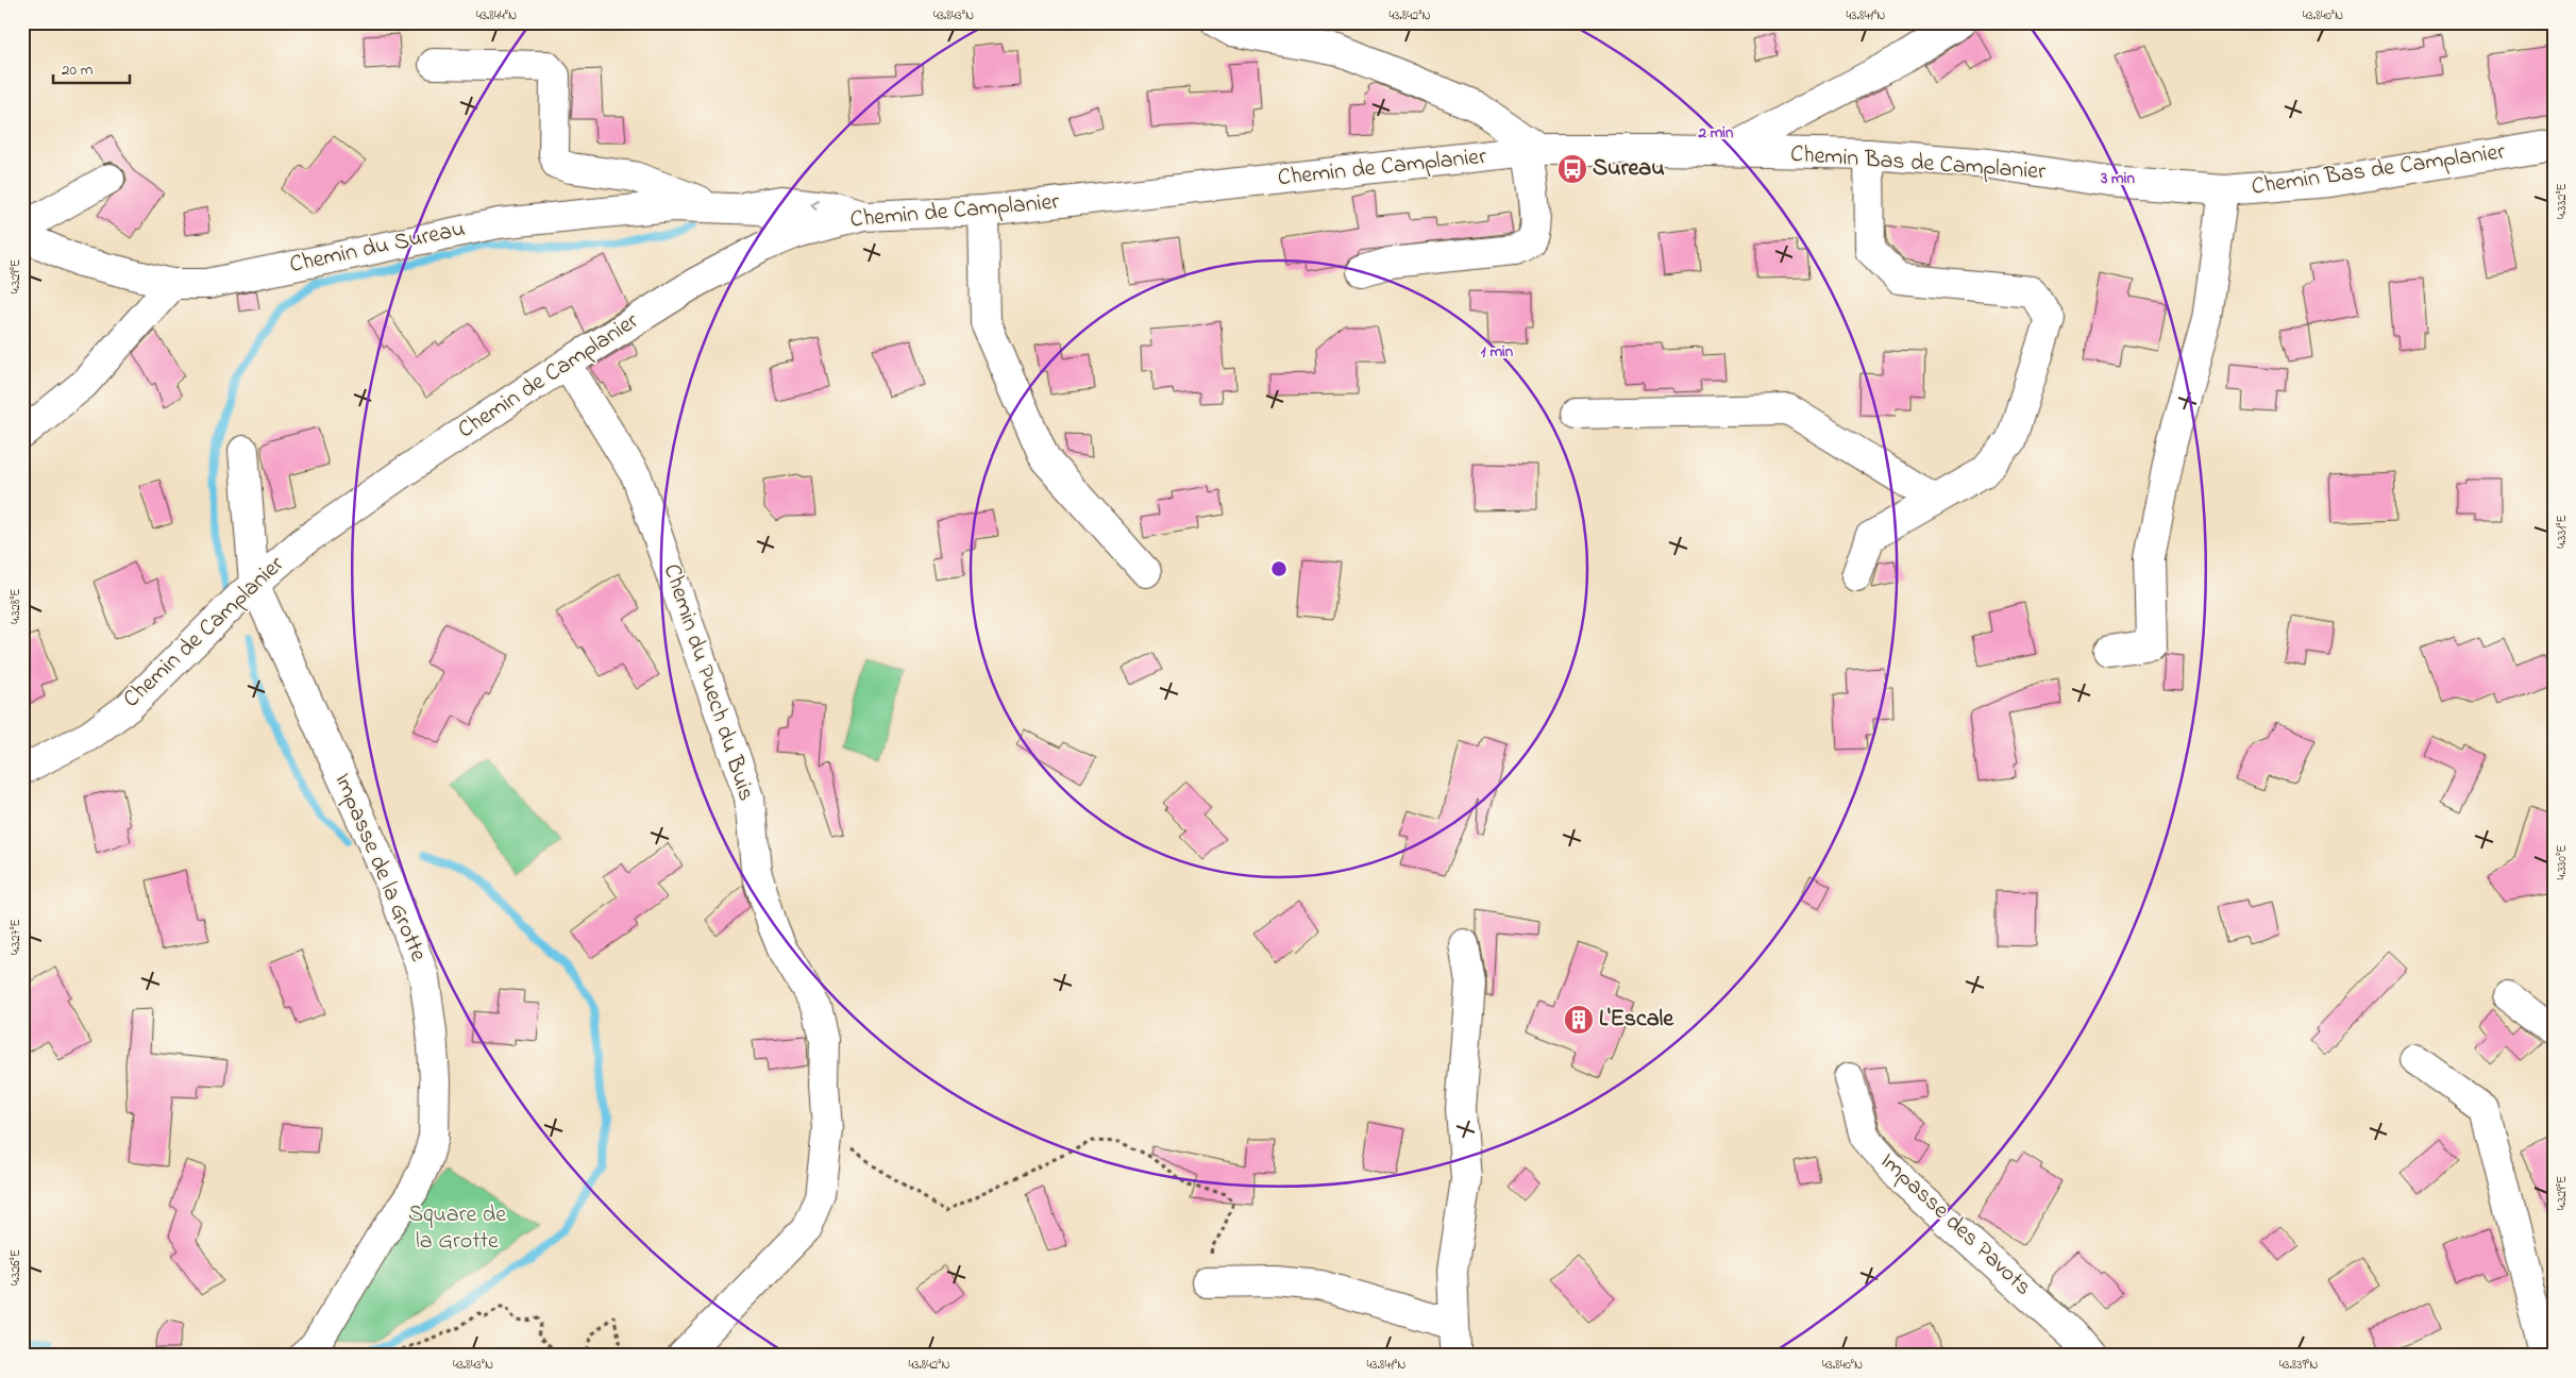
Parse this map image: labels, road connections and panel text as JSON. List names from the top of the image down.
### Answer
{
  "streets": {
    "street": [
      "Chemin Bas de Camplanier",
      "Chemin de Camplanier",
      "Chemin du Sureau",
      "Chemin du Puech du Buis",
      "Impasse de la Grotte",
      "Impasse des Pavots"
    ]
  },
  "crossings": [
    ["Chemin Bas de Camplanier", "Chemin de Camplanier"],
    ["Chemin de Camplanier", "Chemin du Sureau"],
    ["Chemin de Camplanier", "Chemin du Puech du Buis"],
    ["Chemin de Camplanier", "Impasse de la Grotte"]
  ],
  "parks": ["Square de la Grotte"],
  "places": {
    "bus stop": ["Sureau"],
    "building": ["L'Escale"]
  },
  "scale_bar": "20 m",
  "coordinates": [
    "43.844°N",
    "43.843°N",
    "43.842°N",
    "43.841°N",
    "43.840°N",
    "4.332°E",
    "4.329°E",
    "4.331°E",
    "4.328°E",
    "4.330°E",
    "4.327°E",
    "4.326°E",
    "43.839°N"
  ],
  "rings": ["2 min", "3 min", "1 min"]
}
